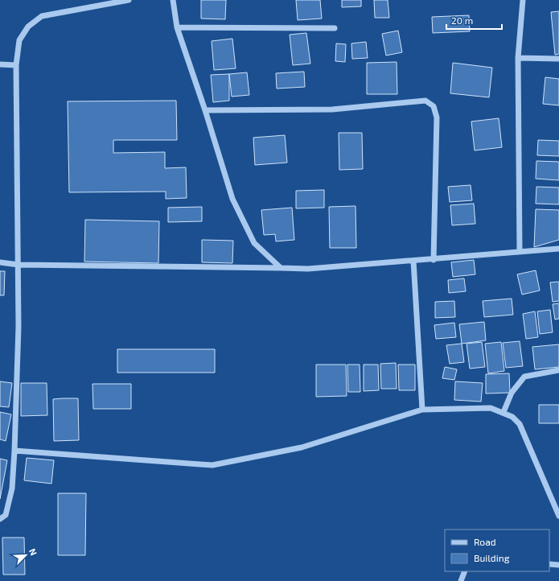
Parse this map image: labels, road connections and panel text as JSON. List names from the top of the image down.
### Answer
{
  "legend": ["Road", "Building"],
  "scale_bar": "20 m",
  "north": "top right"
}
